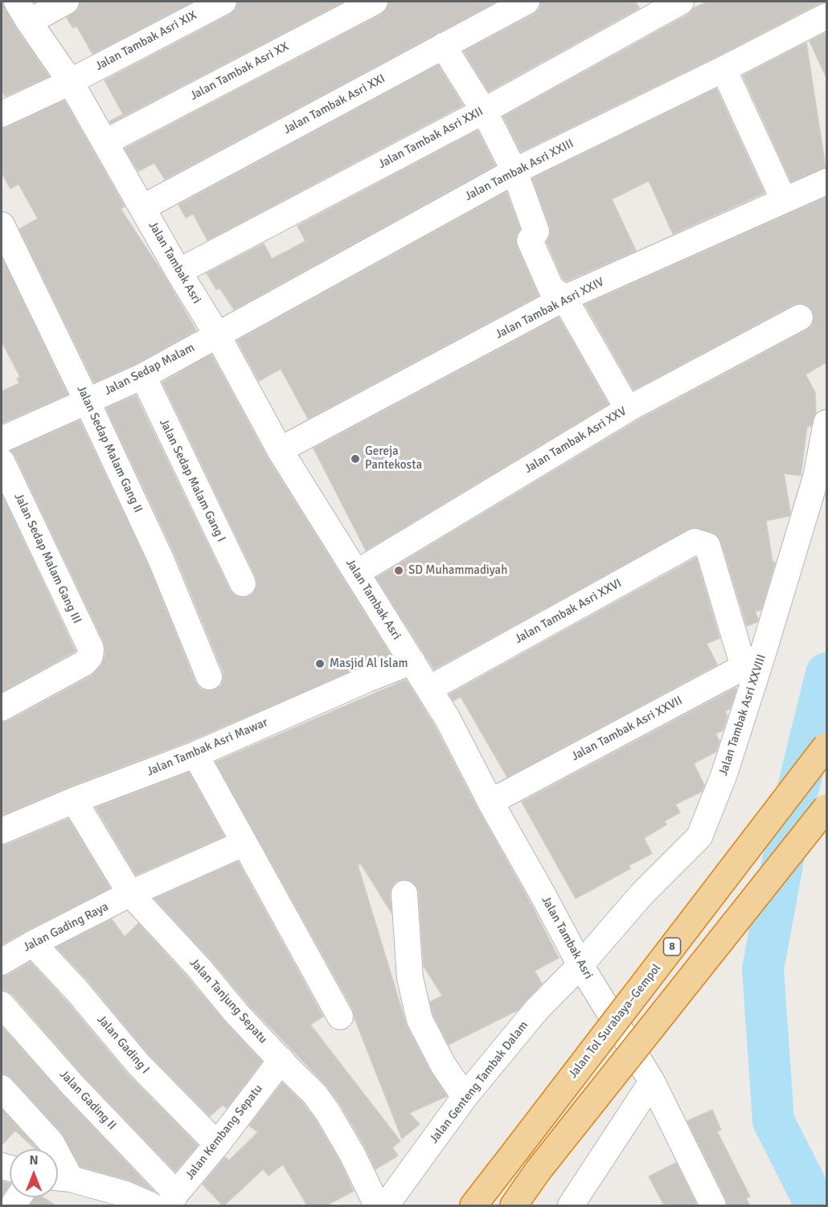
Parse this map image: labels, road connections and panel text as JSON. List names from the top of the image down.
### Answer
{
  "streets": {
    "highway": ["8", "Jalan Tol Surabaya–Gempol"],
    "street": [
      "Jalan Tambak Asri XIX",
      "Jalan Tambak Asri XX",
      "Jalan Tambak Asri XXI",
      "Jalan Tambak Asri XXII",
      "Jalan Tambak Asri XXIII",
      "Jalan Tambak Asri",
      "Jalan Tambak Asri XXIV",
      "Jalan Sedap Malam",
      "Jalan Tambak Asri XXV",
      "Jalan Sedap Malam Gang II",
      "Jalan Sedap Malam Gang I",
      "Jalan Sedap Malam Gang III",
      "Jalan Tambak Asri XXVI",
      "Jalan Tambak Asri XXVIII",
      "Jalan Tambak Asri XXVII",
      "Jalan Tambak Asri Mawar",
      "Jalan Gading Raya",
      "Jalan Tanjung Sepatu",
      "Jalan Gading I",
      "Jalan Genteng Tambak Dalam",
      "Jalan Gading II",
      "Jalan Kembang Sepatu"
    ]
  },
  "crossings": [
    ["Jalan Tambak Asri XIX", "Jalan Tambak Asri"],
    ["Jalan Tambak Asri XX", "Jalan Tambak Asri"],
    ["Jalan Tambak Asri XXI", "Jalan Tambak Asri"],
    ["Jalan Tambak Asri XXII", "Jalan Tambak Asri"],
    ["Jalan Tambak Asri XXIII", "Jalan Tambak Asri"],
    ["Jalan Tambak Asri XXIII", "Jalan Sedap Malam"],
    ["Jalan Tambak Asri", "Jalan Tambak Asri XXIV"],
    ["Jalan Tambak Asri", "Jalan Sedap Malam"],
    ["Jalan Tambak Asri", "Jalan Tambak Asri XXV"],
    ["Jalan Tambak Asri", "Jalan Tambak Asri XXVI"],
    ["Jalan Tambak Asri", "Jalan Tambak Asri XXVIII"],
    ["Jalan Tambak Asri", "Jalan Tambak Asri XXVII"],
    ["Jalan Tambak Asri", "Jalan Tambak Asri Mawar"],
    ["Jalan Tambak Asri", "Jalan Genteng Tambak Dalam"],
    ["Jalan Sedap Malam", "Jalan Sedap Malam Gang II"],
    ["Jalan Sedap Malam", "Jalan Sedap Malam Gang I"],
    ["Jalan Tambak Asri XXVI", "Jalan Tambak Asri XXVIII"],
    ["Jalan Tambak Asri XXVI", "Jalan Tambak Asri XXVII"],
    ["Jalan Tambak Asri XXVIII", "Jalan Tambak Asri XXVII"],
    ["Jalan Tambak Asri XXVIII", "Jalan Genteng Tambak Dalam"],
    ["Jalan Tambak Asri Mawar", "Jalan Tanjung Sepatu"],
    ["Jalan Gading Raya", "Jalan Tanjung Sepatu"],
    ["Jalan Gading Raya", "Jalan Gading I"],
    ["Jalan Tanjung Sepatu", "Jalan Kembang Sepatu"],
    ["Jalan Gading I", "Jalan Kembang Sepatu"],
    ["Jalan Gading II", "Jalan Kembang Sepatu"]
  ],
  "places": ["Gereja Pantekosta", "SD Muhammadiyah", "Masjid Al Islam"],
  "north": "top"
}
